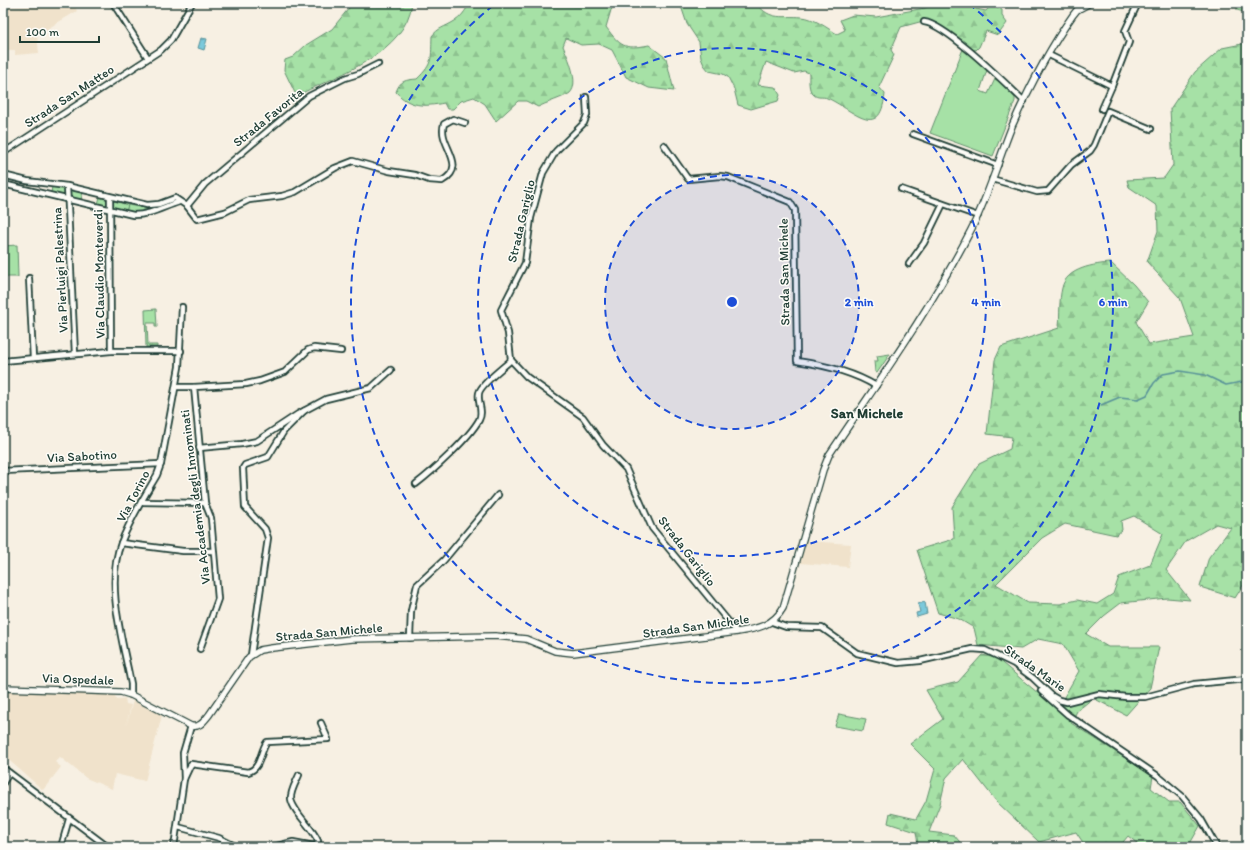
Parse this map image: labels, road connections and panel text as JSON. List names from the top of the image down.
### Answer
{
  "streets": {
    "street": [
      "Strada San Matteo",
      "Strada Favorita",
      "Strada Gariglio",
      "Via Pierluigi Palestrina",
      "Strada San Michele",
      "Via Claudio Monteverdi",
      "Via Sabotino",
      "Via Torino",
      "Via Accademia degli Innominati",
      "Strada Marie",
      "Via Ospedale"
    ]
  },
  "crossings": [
    ["Strada Gariglio", "Strada San Michele"],
    ["Strada San Michele", "Strada Marie"],
    ["Via Sabotino", "Via Torino"],
    ["Via Torino", "Via Ospedale"]
  ],
  "districts": ["San Michele"],
  "scale_bar": "100 m",
  "rings": ["2 min", "4 min", "6 min"]
}
